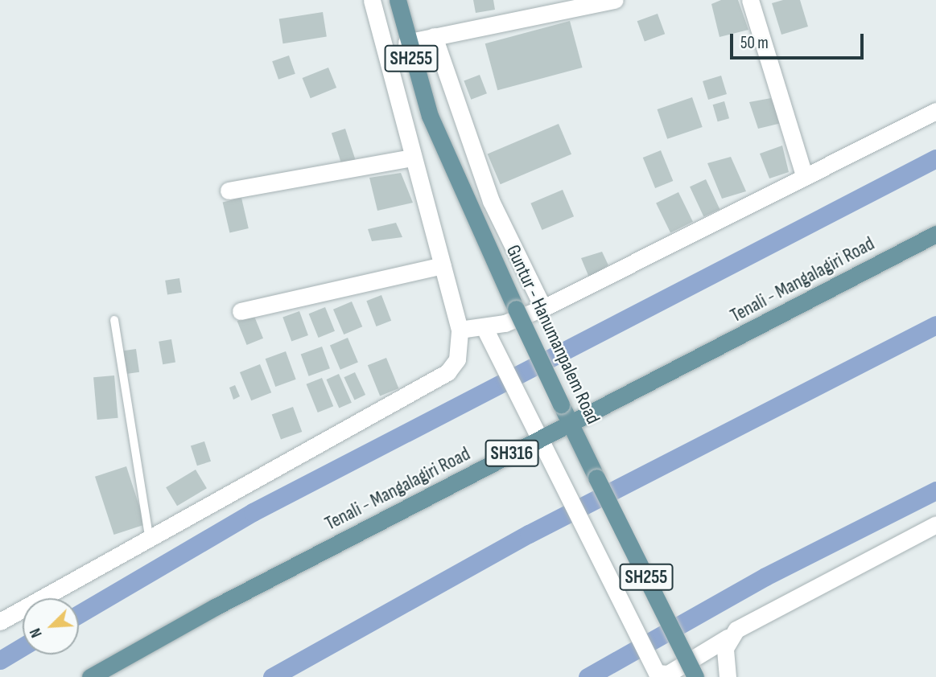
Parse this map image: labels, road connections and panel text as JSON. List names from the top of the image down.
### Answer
{
  "streets": {
    "main road": [
      "SH255",
      "Tenali - Mangalagiri Road",
      "Guntur - Hanumanpalem Road",
      "SH316"
    ]
  },
  "crossings": [
    ["Tenali - Mangalagiri Road", "Guntur - Hanumanpalem Road"]
  ],
  "scale_bar": "50 m",
  "north": "bottom left"
}
